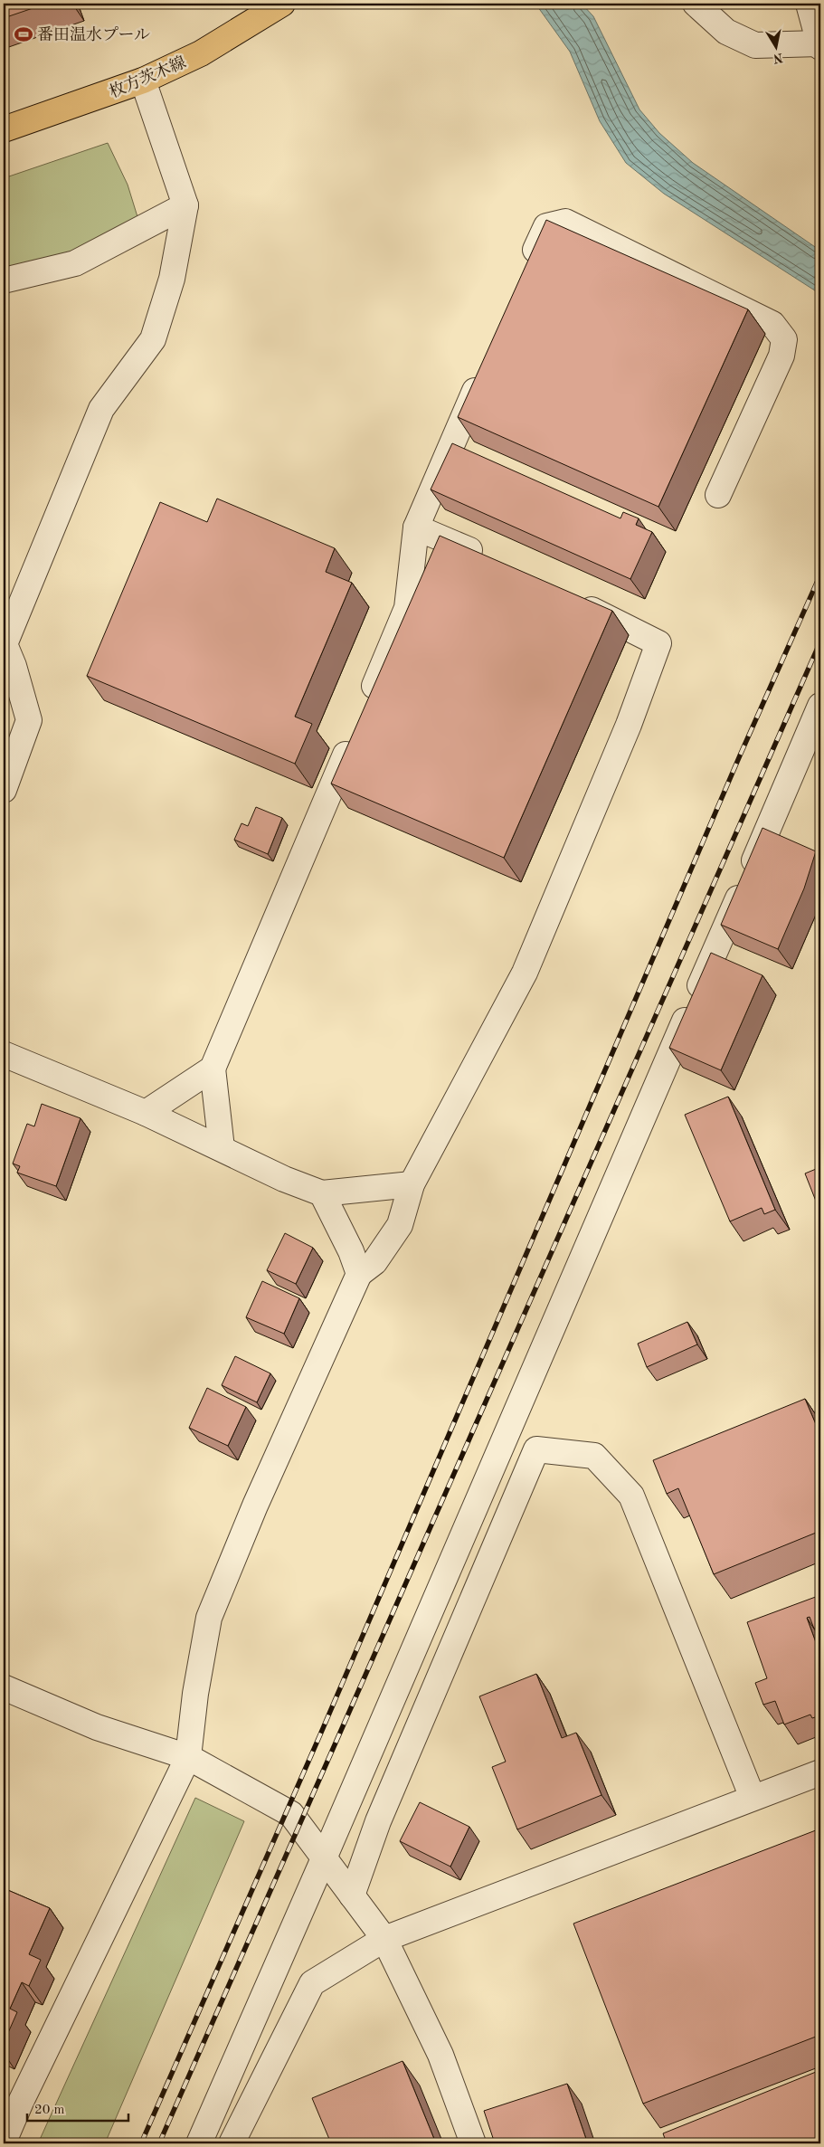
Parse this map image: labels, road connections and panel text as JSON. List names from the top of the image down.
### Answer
{
  "streets": {
    "main road": ["枚方茨木線"]
  },
  "places": {
    "sports": ["番田温水プール"]
  },
  "scale_bar": "20 m",
  "north": "bottom"
}
